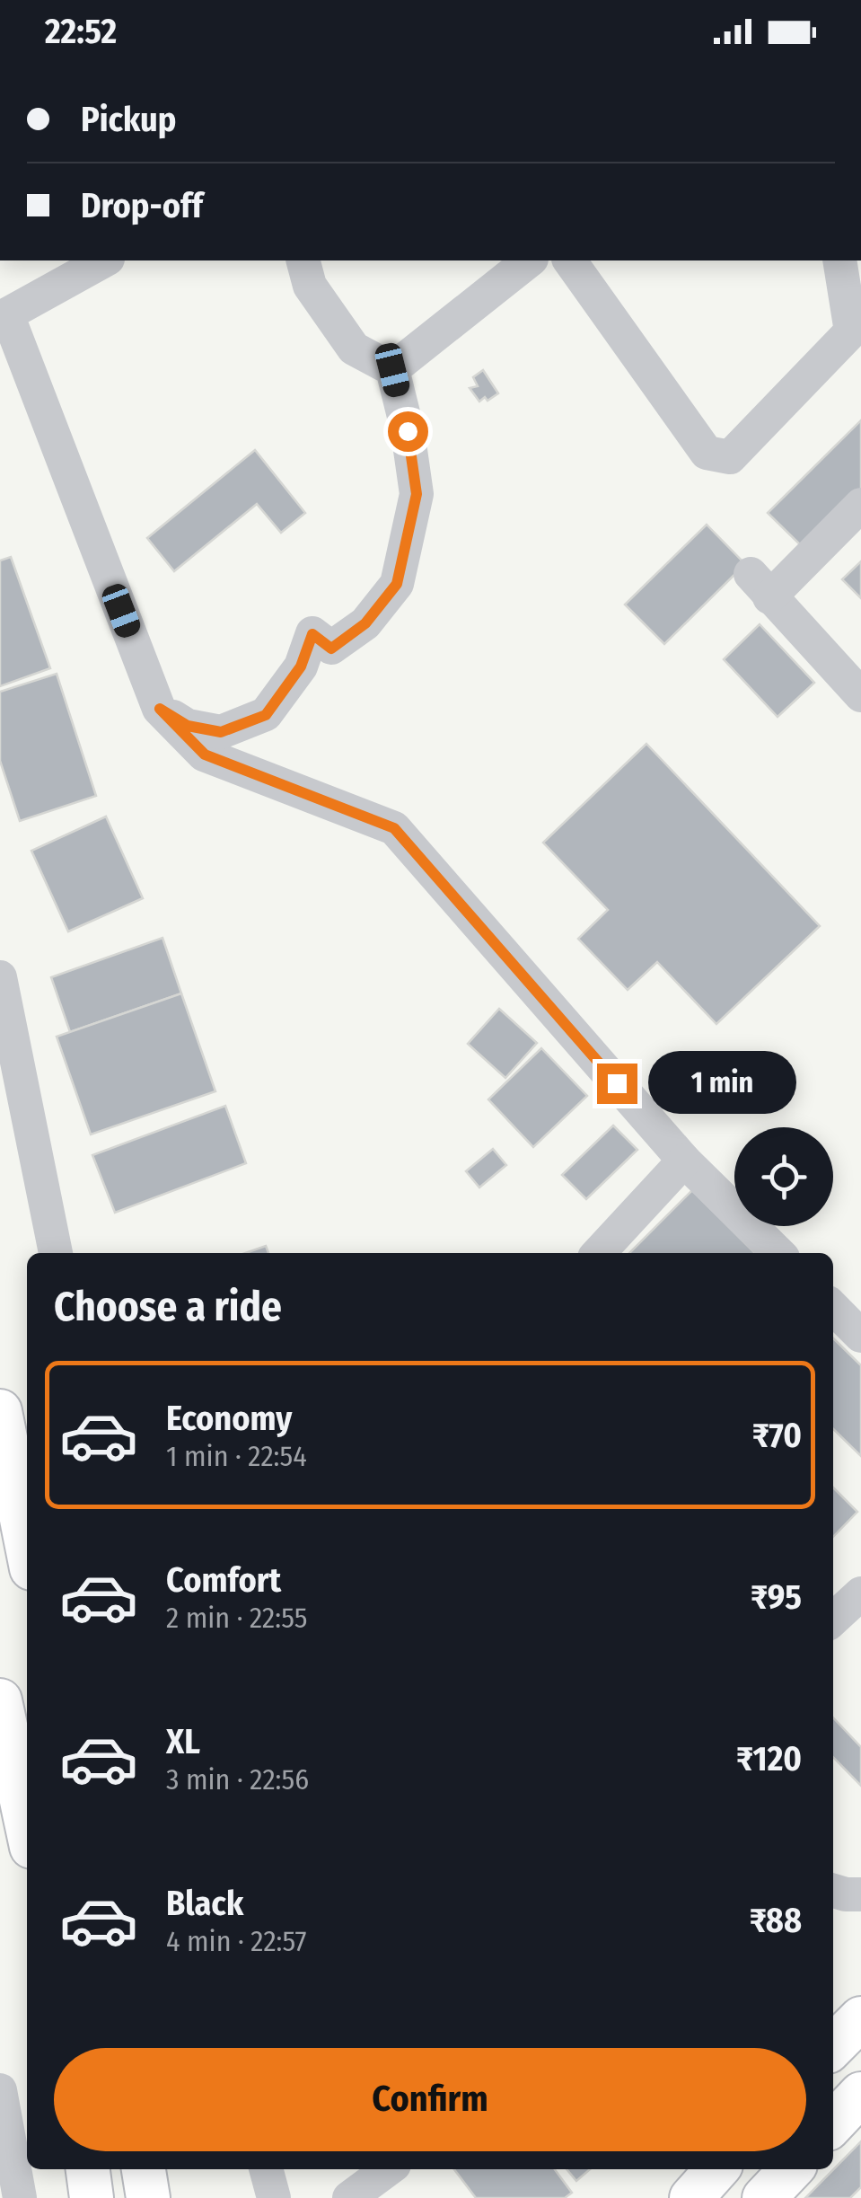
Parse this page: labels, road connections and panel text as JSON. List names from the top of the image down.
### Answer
{
  "page": {
    "status": "22:52",
    "banner": ["Pickup", "Drop-off"],
    "bubble": "1 min",
    "heading": "Choose a ride",
    "list": [
      {
        "name": "Economy",
        "note": "1 min · 22:54",
        "value": "₹70"
      },
      {
        "name": "Comfort",
        "note": "2 min · 22:55",
        "value": "₹95"
      },
      {
        "name": "XL",
        "note": "3 min · 22:56",
        "value": "₹120"
      },
      {
        "name": "Black",
        "note": "4 min · 22:57",
        "value": "₹88"
      }
    ],
    "buttons": "Confirm"
  }
}
